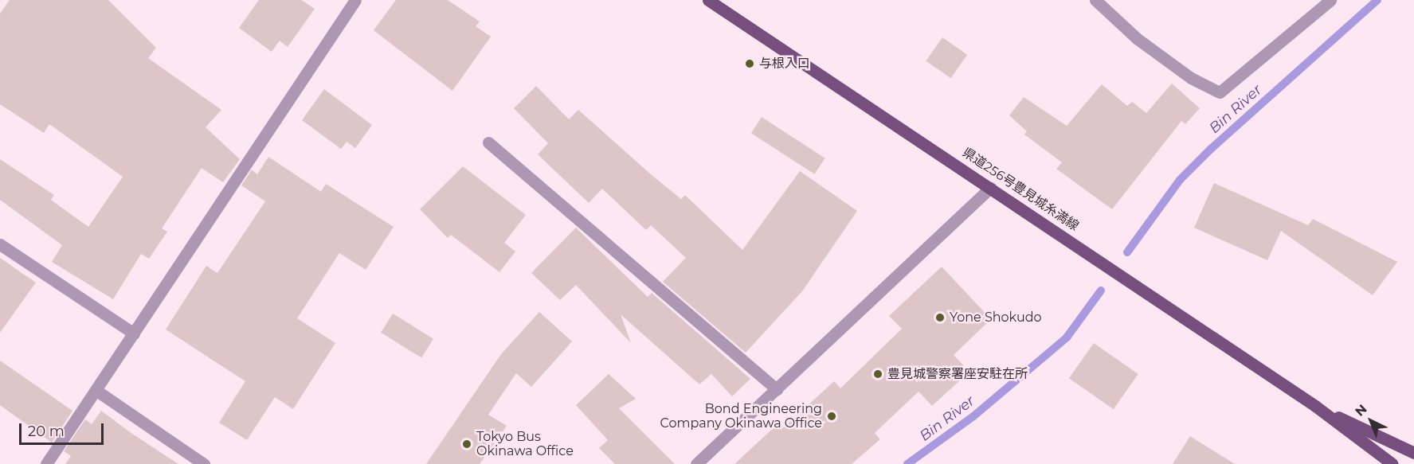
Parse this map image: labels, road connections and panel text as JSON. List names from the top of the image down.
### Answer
{
  "streets": {
    "main road": ["県道256号豊見城糸満線"]
  },
  "water": ["Bin River"],
  "places": [
    "与根入口",
    "Yone Shokudo",
    "豊見城警察署座安駐在所",
    "Bond Engineering Company Okinawa Office",
    "Tokyo Bus Okinawa Office"
  ],
  "scale_bar": "20 m",
  "north": "top left"
}
